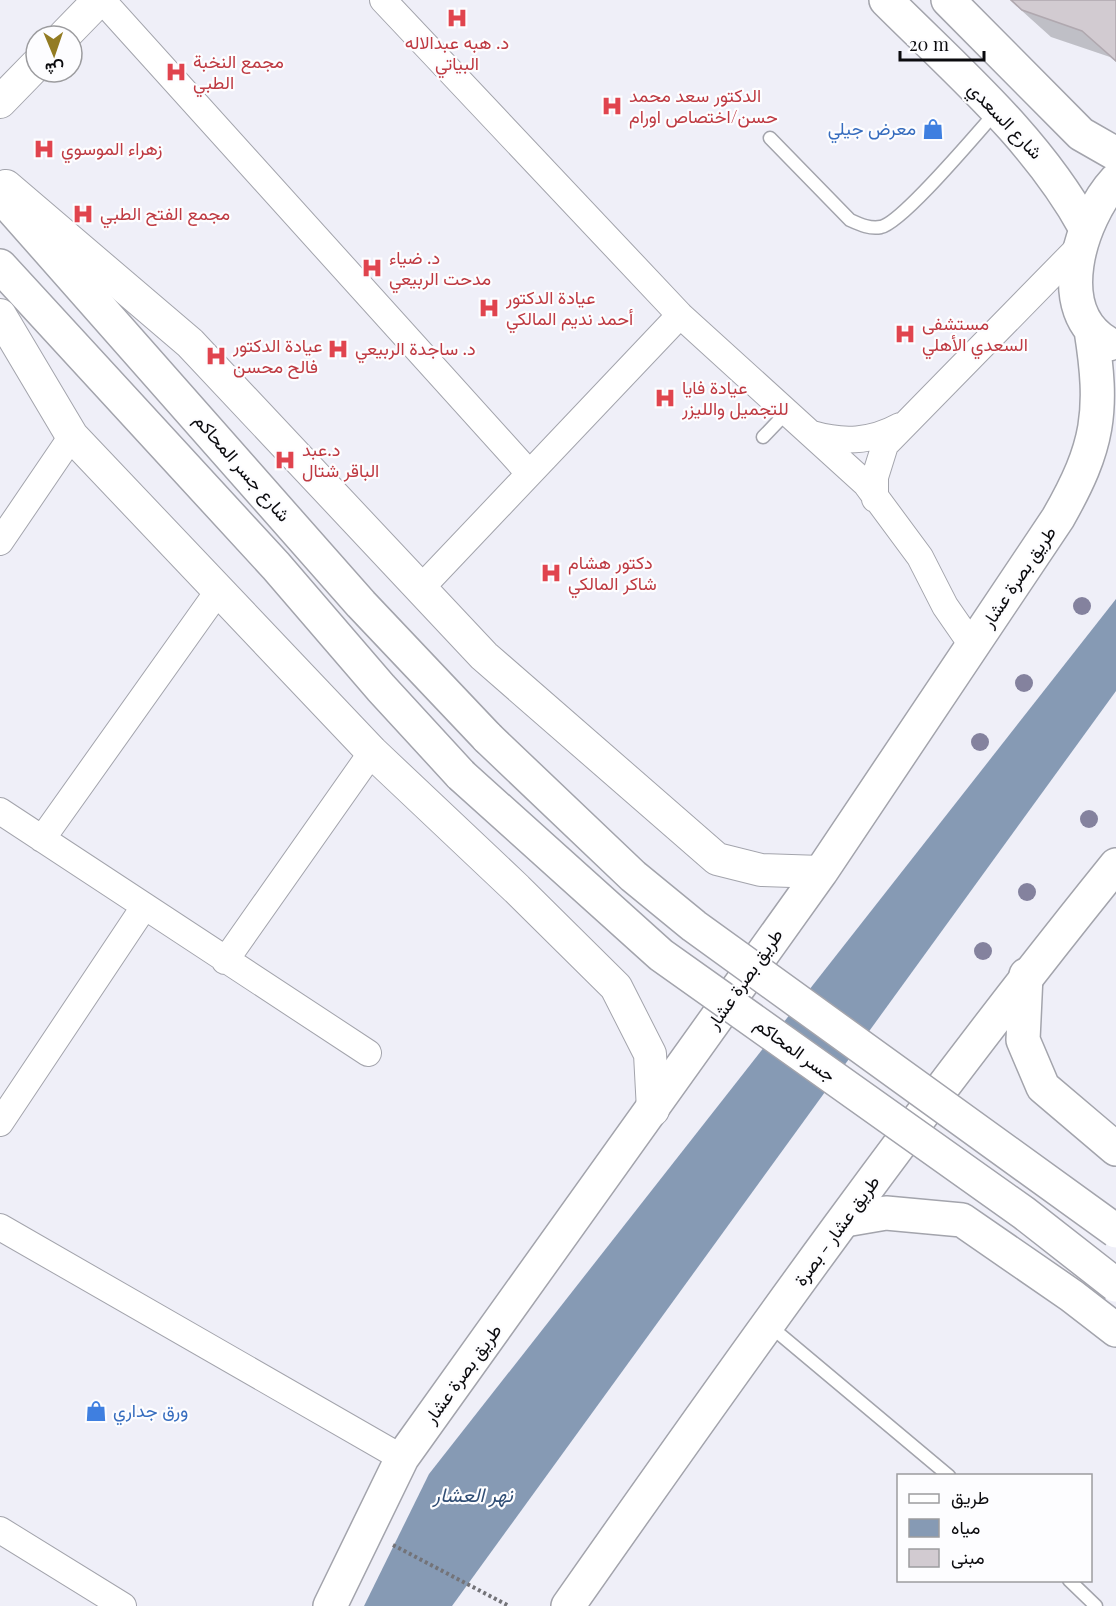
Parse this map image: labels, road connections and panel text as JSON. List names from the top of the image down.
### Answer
{
  "streets": {
    "main road": [
      "شارع السعدي",
      "شارع جسر المحاكم",
      "طريق بصرة عشار",
      "جسر المحاكم",
      "طريق عشار - بصرة"
    ]
  },
  "crossings": [
    ["شارع السعدي", "طريق بصرة عشار"]
  ],
  "water": ["نهر العشار"],
  "places": {
    "hospital": [
      "د. هبه عبدالاله البياتي",
      "مجمع النخبة الطبي",
      "الدكتور سعد محمد حسن/اختصاص اورام",
      "زهراء الموسوي",
      "مجمع الفتح الطبي",
      "د. ضياء مدحت الربيعي",
      "عيادة الدكتور أحمد نديم المالكي",
      "مستشفى السعدي الأهلي",
      "د. ساجدة الربيعي",
      "عيادة الدكتور فالح محسن",
      "عيادة فايا للتجميل والليزر",
      "د.عبد الباقر شتال",
      "دكتور هشام شاكر المالكي"
    ],
    "shop": ["معرض جيلي", "ورق جداري"]
  },
  "legend": ["طريق", "مياه", "مبنى"],
  "scale_bar": "20 m",
  "north": "bottom"
}
